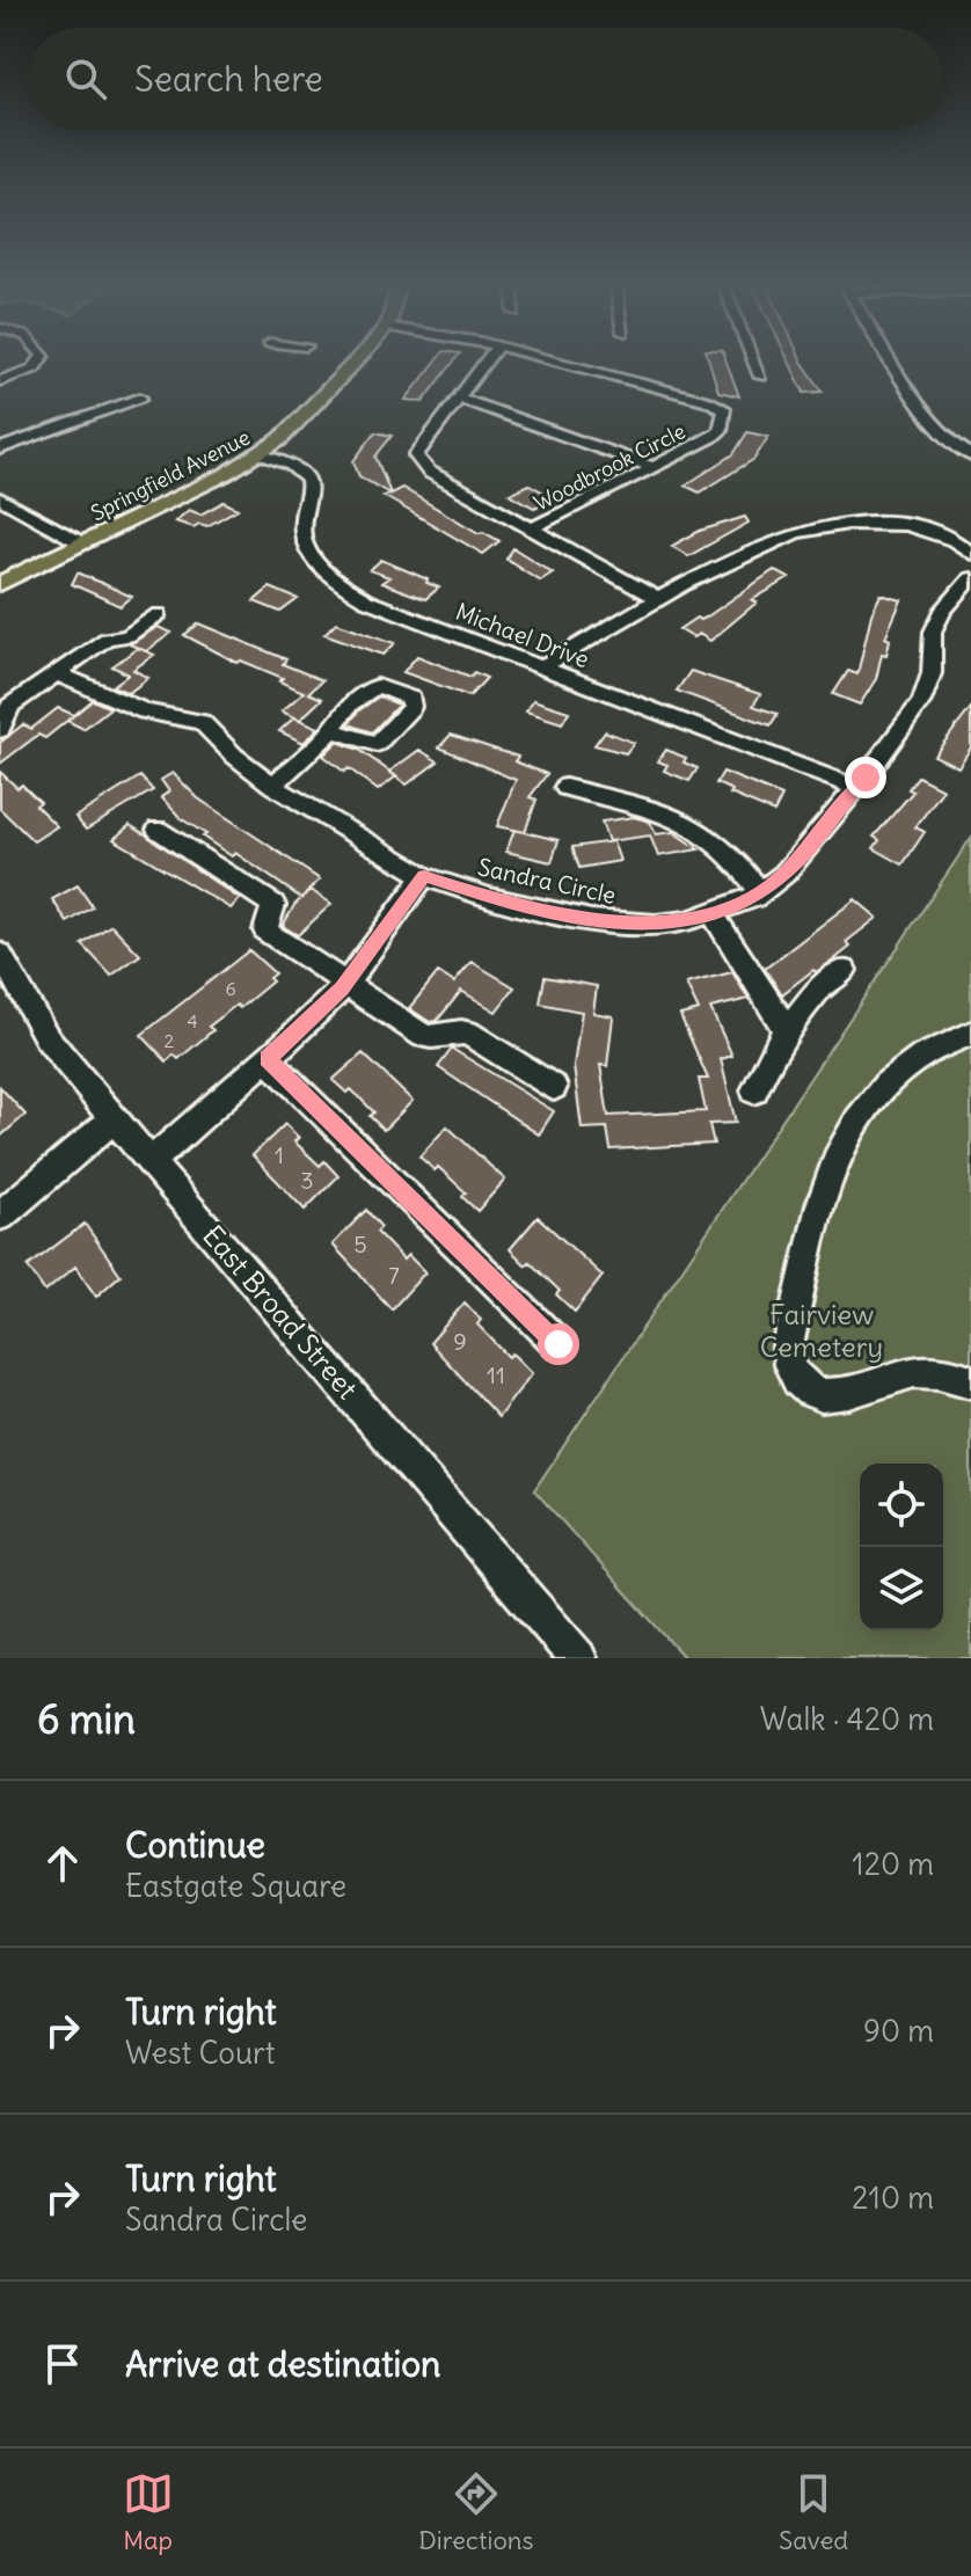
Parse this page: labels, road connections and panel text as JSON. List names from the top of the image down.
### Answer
{
  "streets": {
    "main road": ["Springfield Avenue"],
    "street": [
      "Woodbrook Circle",
      "Michael Drive",
      "Sandra Circle",
      "East Broad Street"
    ]
  },
  "crossings": [
    ["Springfield Avenue", "Michael Drive"],
    ["Michael Drive", "Sandra Circle"]
  ],
  "parks": ["Fairview Cemetery"],
  "house_numbers": [
    "6",
    "4",
    "2",
    "1",
    "3",
    "5",
    "7",
    "9",
    "11"
  ],
  "page": {
    "search": "Search here",
    "heading": ["6 min", "Walk · 420 m"],
    "list": [
      ["Continue", "Eastgate Square", "120 m"],
      ["Turn right", "West Court", "90 m"],
      ["Turn right", "Sandra Circle", "210 m"],
      "Arrive at destination"
    ],
    "nav": ["Map", "Directions", "Saved"]
  }
}
